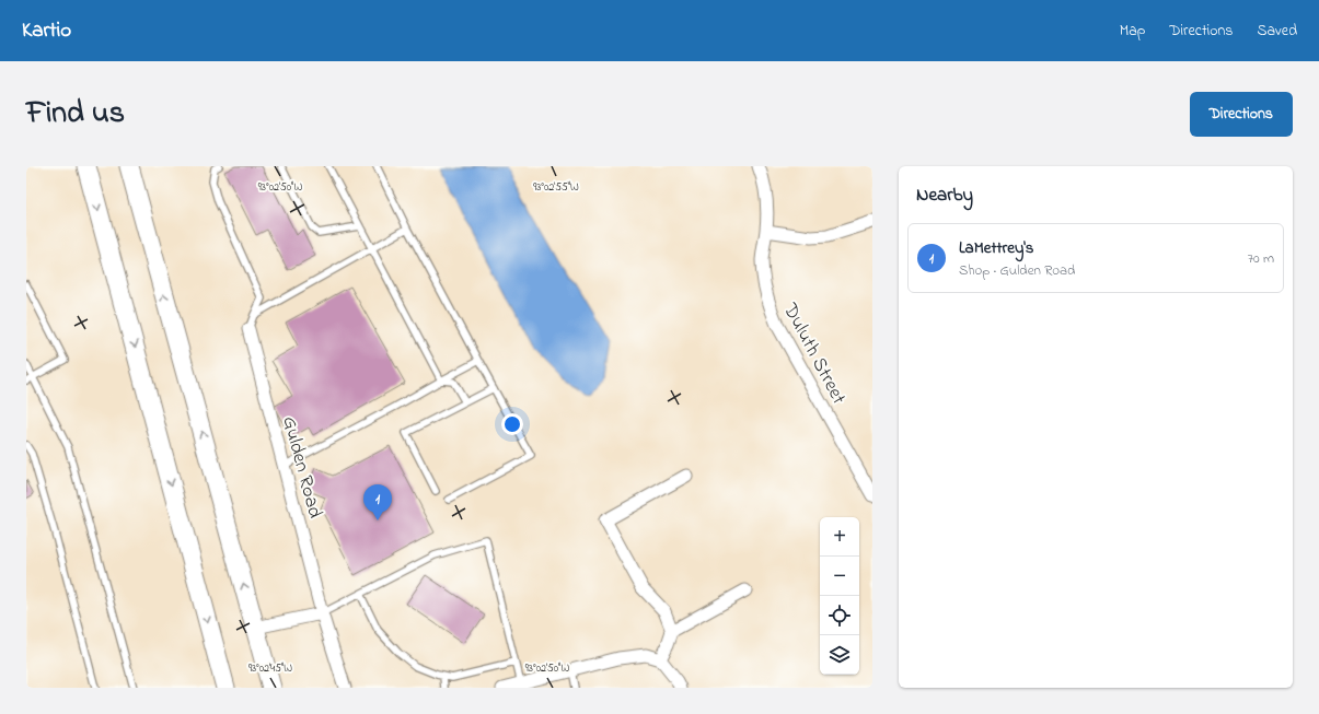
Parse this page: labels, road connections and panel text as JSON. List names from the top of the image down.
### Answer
{
  "streets": {
    "street": ["Duluth Street", "Gulden Road"]
  },
  "page": {
    "header": "Kartio",
    "nav": ["Map", "Directions", "Saved"],
    "title": "Find us",
    "buttons": "Directions",
    "heading": "Nearby",
    "list": [
      {
        "mark": "1",
        "name": "LaMettrey's",
        "note": "Shop · Gulden Road",
        "value": "70 m"
      }
    ],
    "pins": "1",
    "map_buttons": ["+", "−"]
  },
  "coordinates": ["93°02'55\"W", "93°02'50\"W", "93°02'45\"W"]
}
